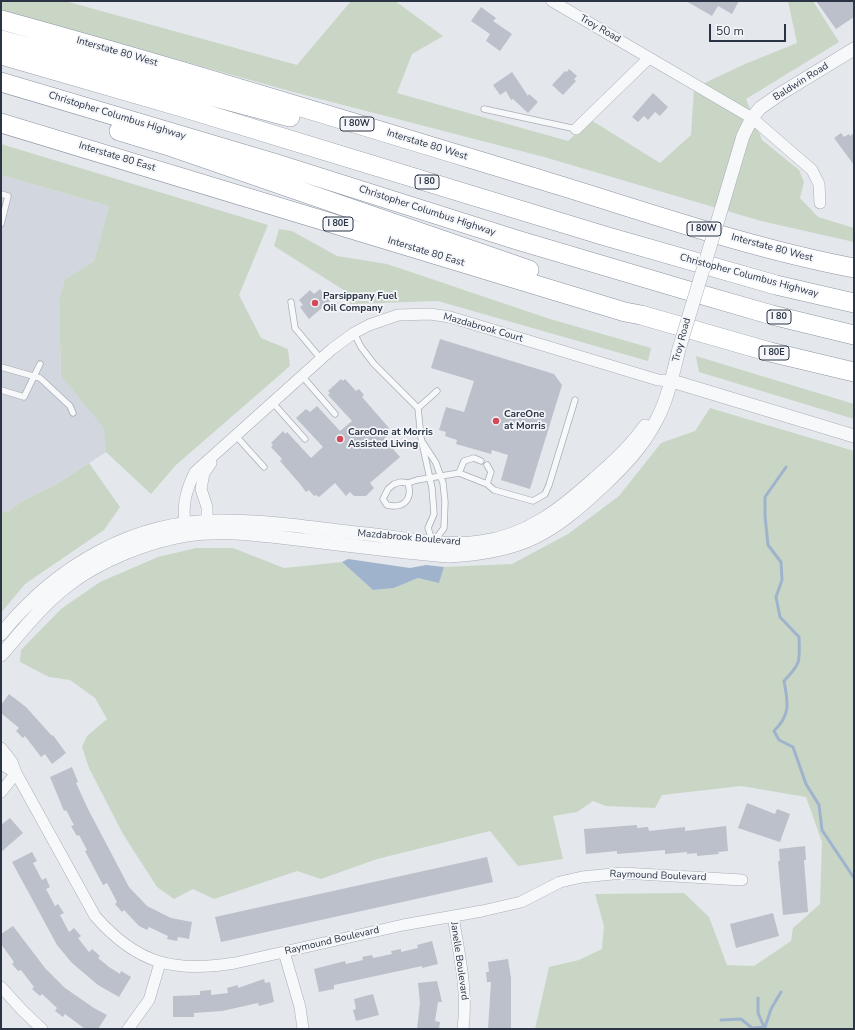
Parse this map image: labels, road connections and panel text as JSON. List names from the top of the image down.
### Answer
{
  "streets": {
    "highway": [
      "Interstate 80 West",
      "Christopher Columbus Highway",
      "I 80W",
      "Interstate 80 East",
      "I 80",
      "I 80E"
    ],
    "street": [
      "Troy Road",
      "Baldwin Road",
      "Mazdabrook Court",
      "Mazdabrook Boulevard",
      "Raymound Boulevard",
      "Janelle Boulevard"
    ]
  },
  "crossings": [
    ["Troy Road", "Baldwin Road"],
    ["Troy Road", "Mazdabrook Court"],
    ["Troy Road", "Mazdabrook Boulevard"],
    ["Mazdabrook Court", "Mazdabrook Boulevard"],
    ["Raymound Boulevard", "Janelle Boulevard"]
  ],
  "places": ["Parsippany Fuel Oil Company", "CareOne at Morris", "CareOne at Morris Assisted Living"],
  "scale_bar": "50 m"
}
